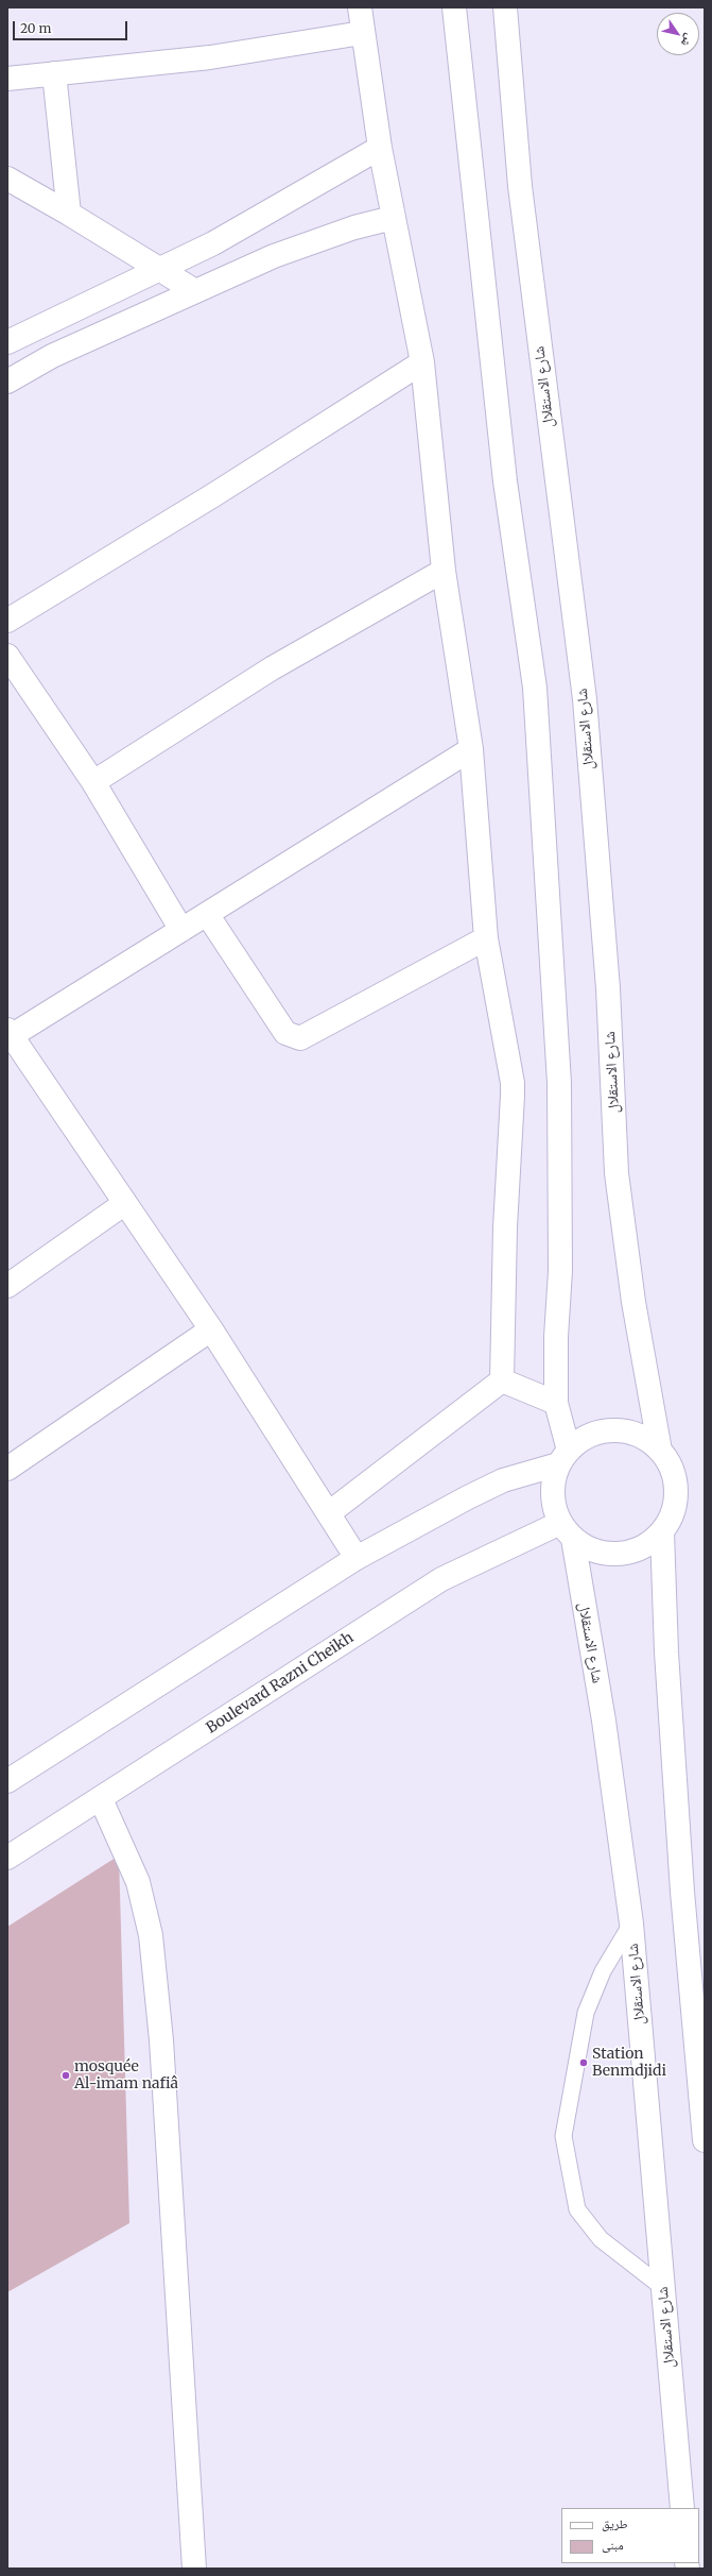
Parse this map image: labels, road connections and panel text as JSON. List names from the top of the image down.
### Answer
{
  "streets": {
    "street": ["شارع الاستقلال", "Boulevard Razni Cheikh"]
  },
  "crossings": [
    ["شارع الاستقلال", "Boulevard Razni Cheikh"]
  ],
  "places": ["Station Benmdjidi", "mosquée Al-imam nafiâ"],
  "legend": ["طريق", "مبنى"],
  "scale_bar": "20 m",
  "north": "bottom right"
}
